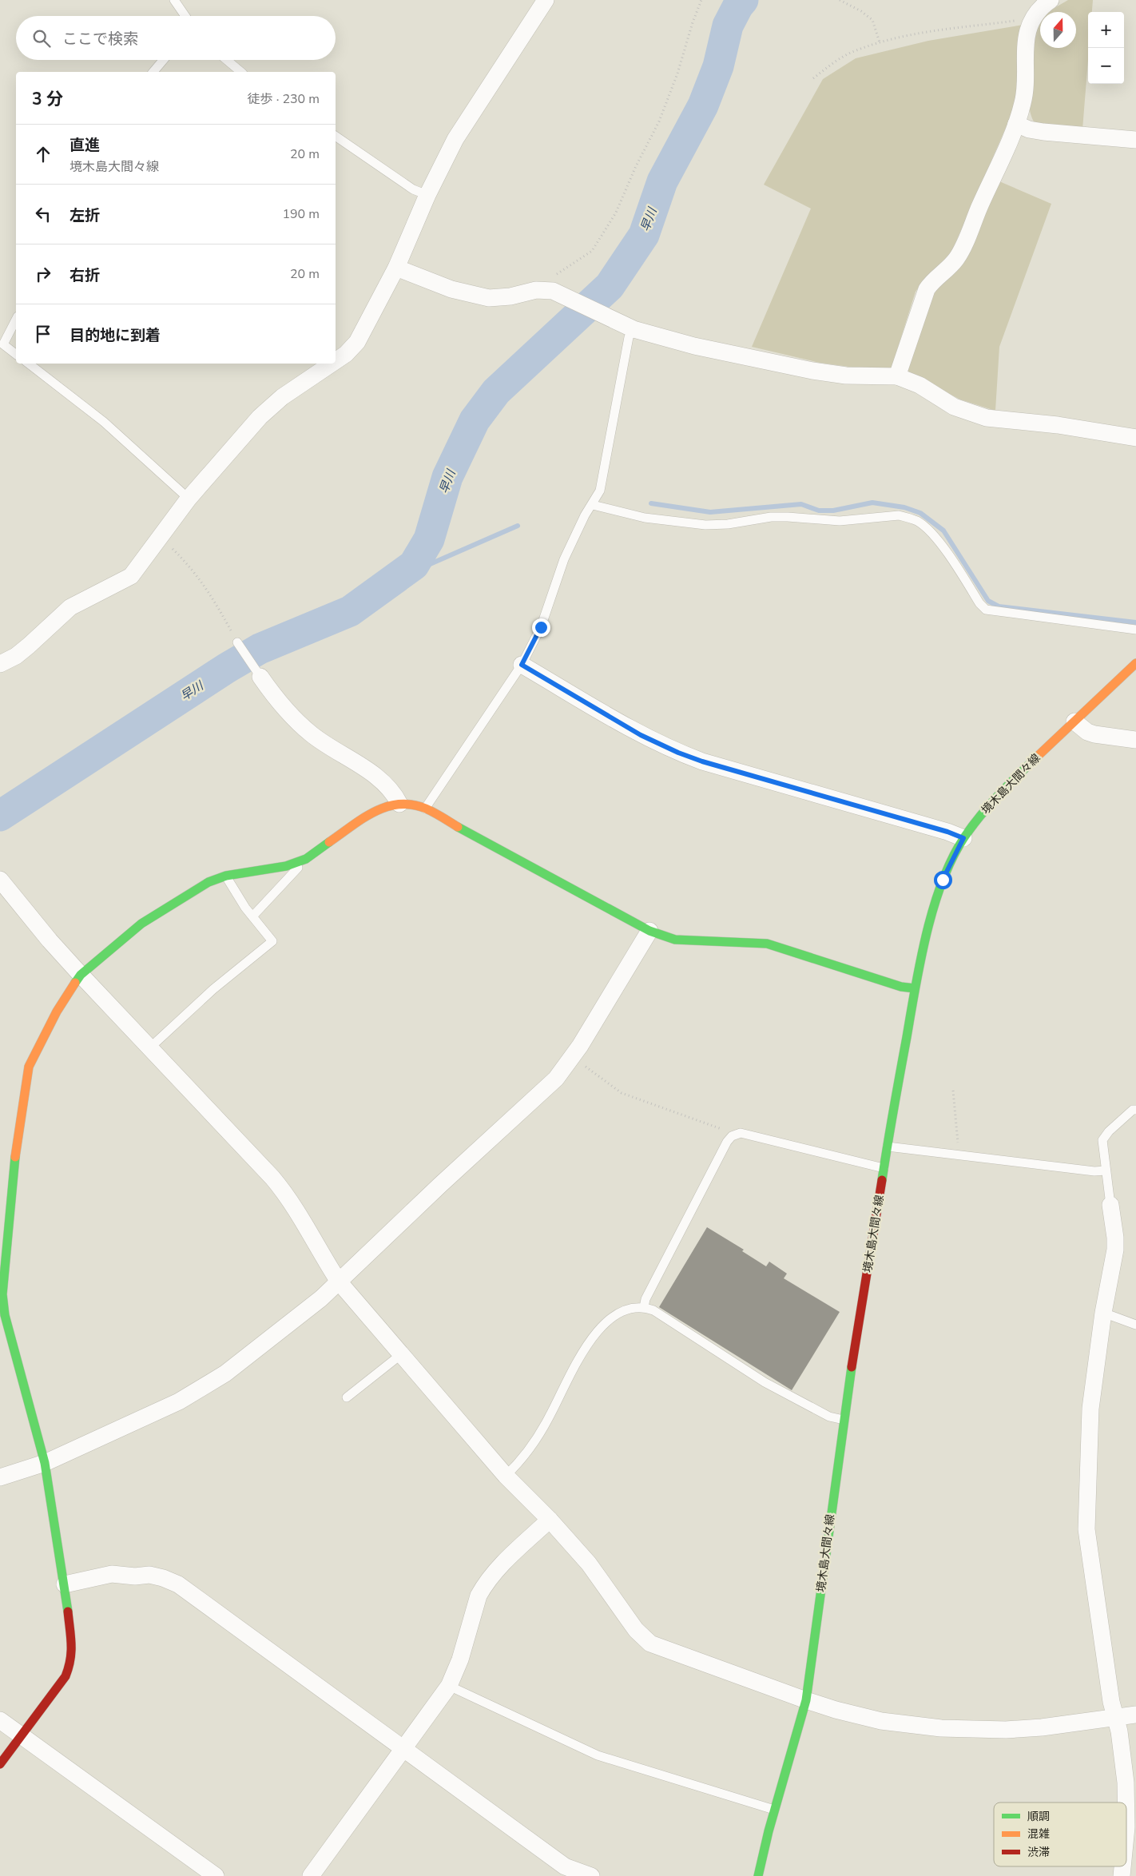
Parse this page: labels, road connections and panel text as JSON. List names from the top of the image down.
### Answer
{
  "streets": {
    "street": ["境木島大間々線"]
  },
  "water": ["早川"],
  "legend": ["順調", "混雑", "渋滞"],
  "north": "top",
  "page": {
    "map_buttons": ["+", "−"],
    "search": "ここで検索",
    "heading": ["3 分", "徒歩 · 230 m"],
    "list": [
      ["直進", "境木島大間々線", "20 m"],
      ["左折", "190 m"],
      ["右折", "20 m"],
      "目的地に到着"
    ]
  }
}
